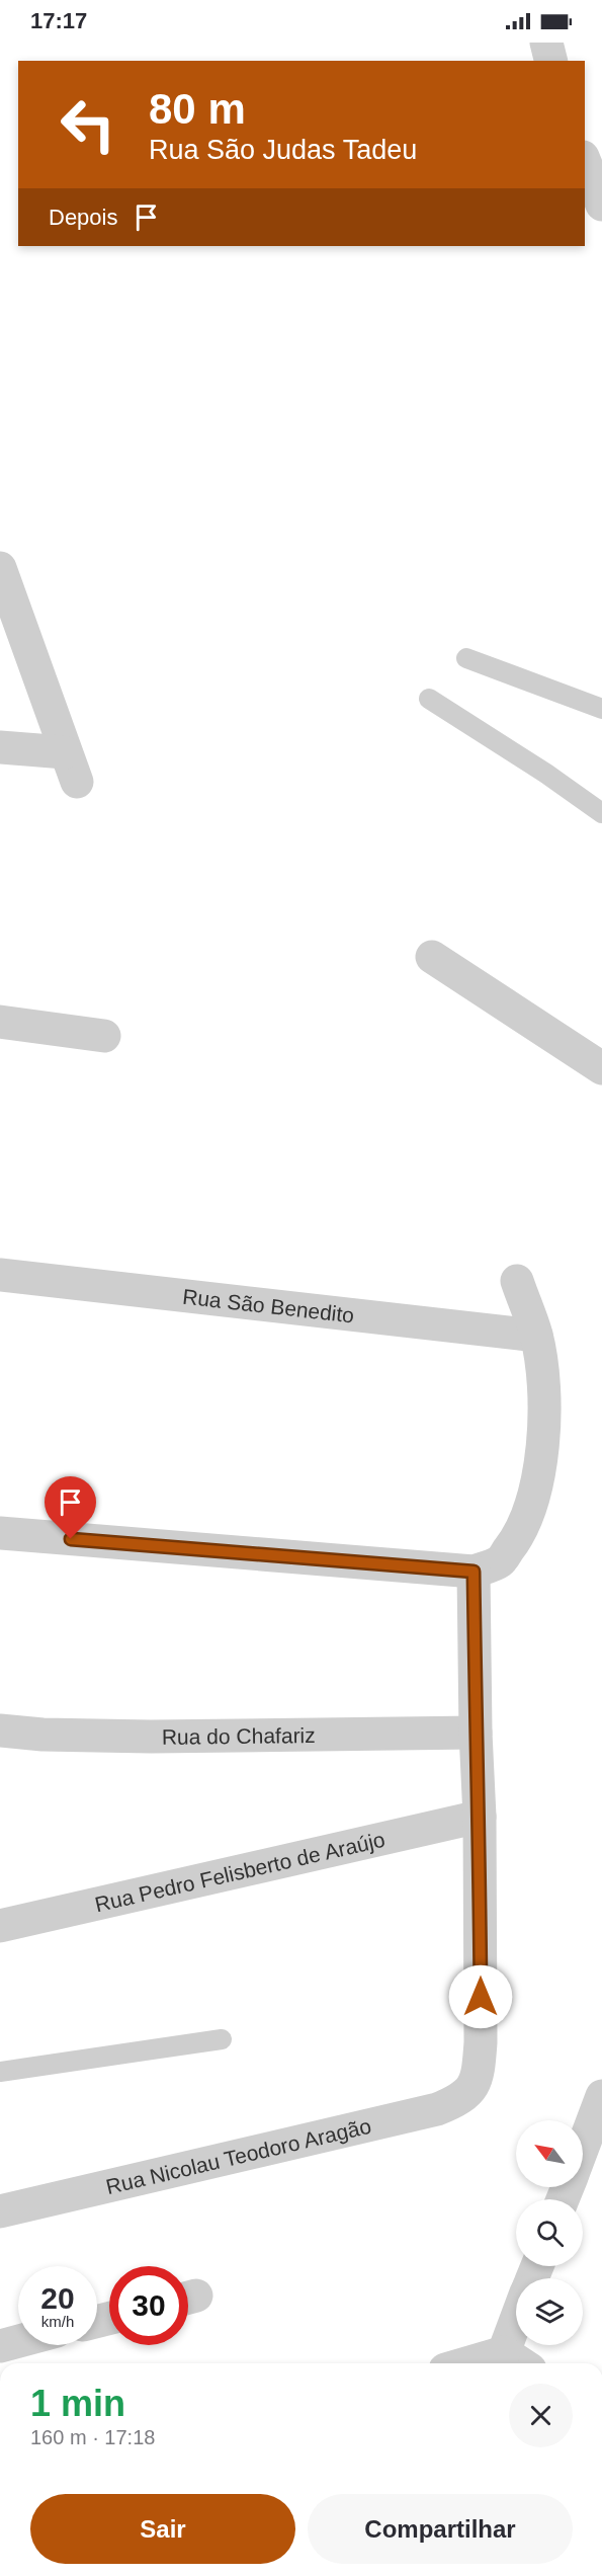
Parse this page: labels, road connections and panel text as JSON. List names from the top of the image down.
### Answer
{
  "streets": {
    "street": [
      "Rua São Benedito",
      "Rua do Chafariz",
      "Rua Pedro Felisberto de Araújo",
      "Rua Nicolau Teodoro Aragão"
    ]
  },
  "crossings": [
    ["Rua Pedro Felisberto de Araújo", "Rua Nicolau Teodoro Aragão"]
  ],
  "north": "top left",
  "page": {
    "status": "17:17",
    "turn": ["80 m", "Rua São Judas Tadeu"],
    "then": "Depois",
    "speed": "20 km/h",
    "limit": "30",
    "heading": ["1 min", "160 m · 17:18"],
    "buttons": ["Sair", "Compartilhar"]
  }
}
